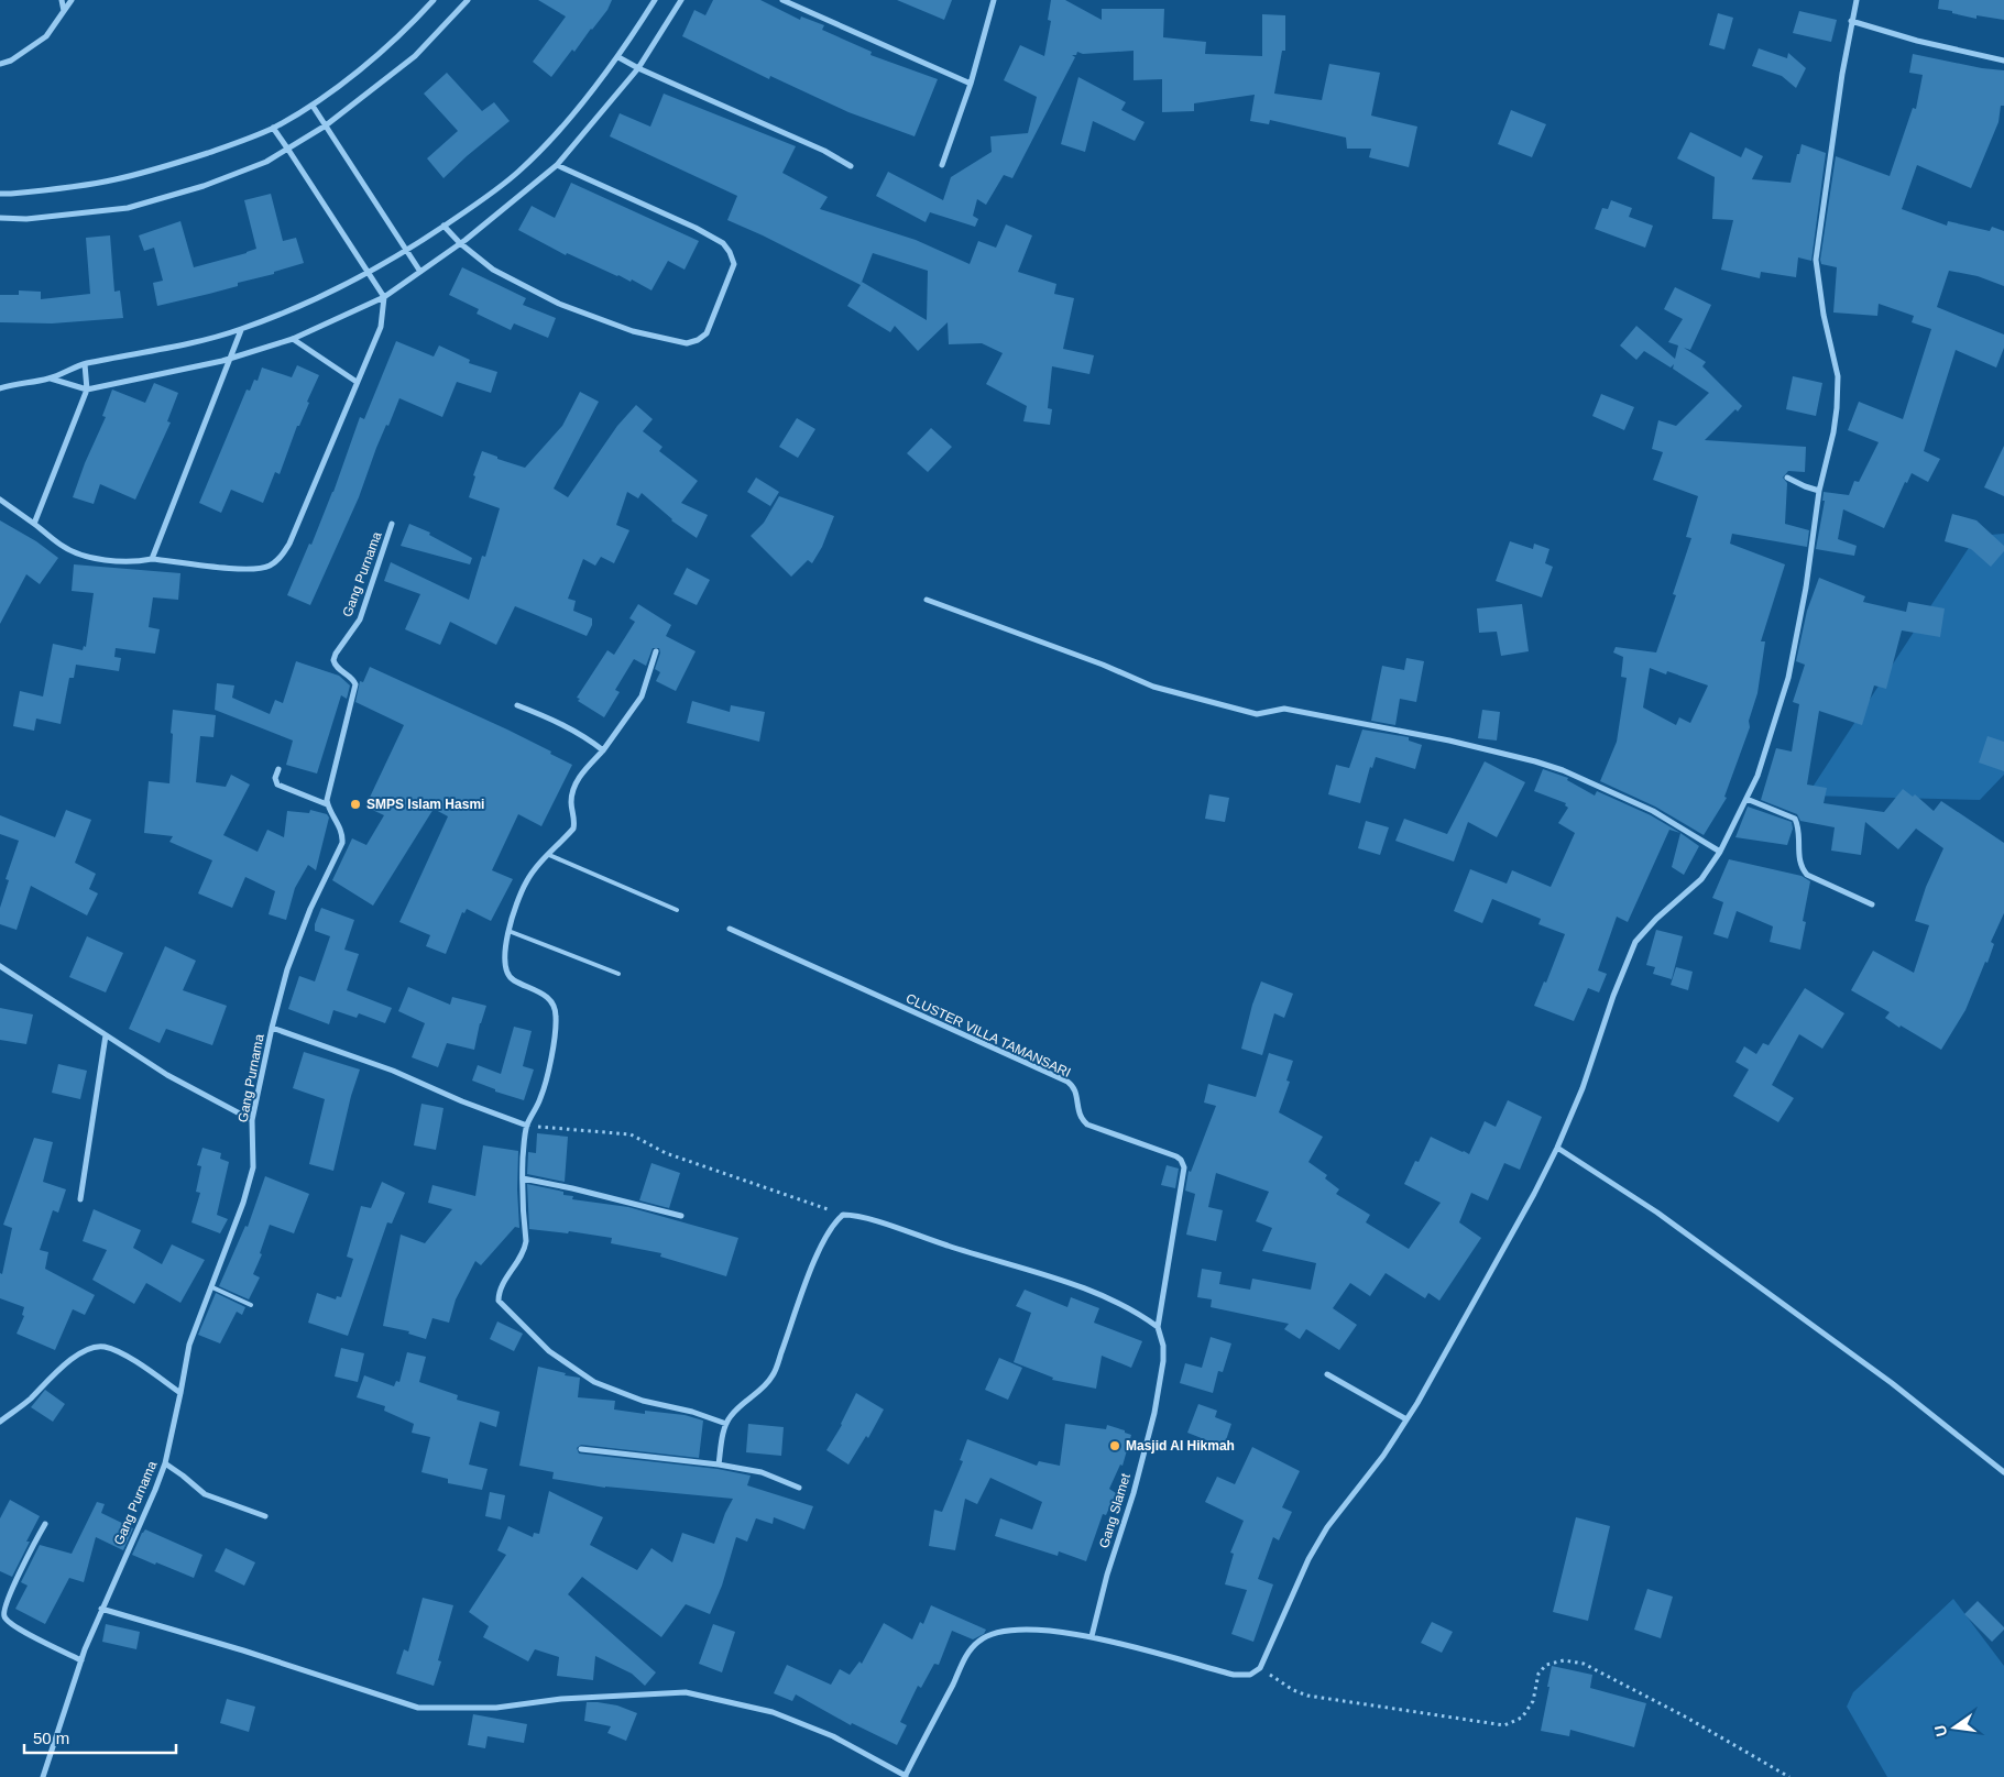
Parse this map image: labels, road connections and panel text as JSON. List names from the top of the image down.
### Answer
{
  "streets": {
    "street": ["Gang Purnama", "CLUSTER VILLA TAMANSARI", "Gang Slamet"]
  },
  "crossings": [
    ["CLUSTER VILLA TAMANSARI", "Gang Slamet"]
  ],
  "places": ["SMPS Islam Hasmi", "Masjid Al Hikmah"],
  "scale_bar": "50 m",
  "north": "left"
}
